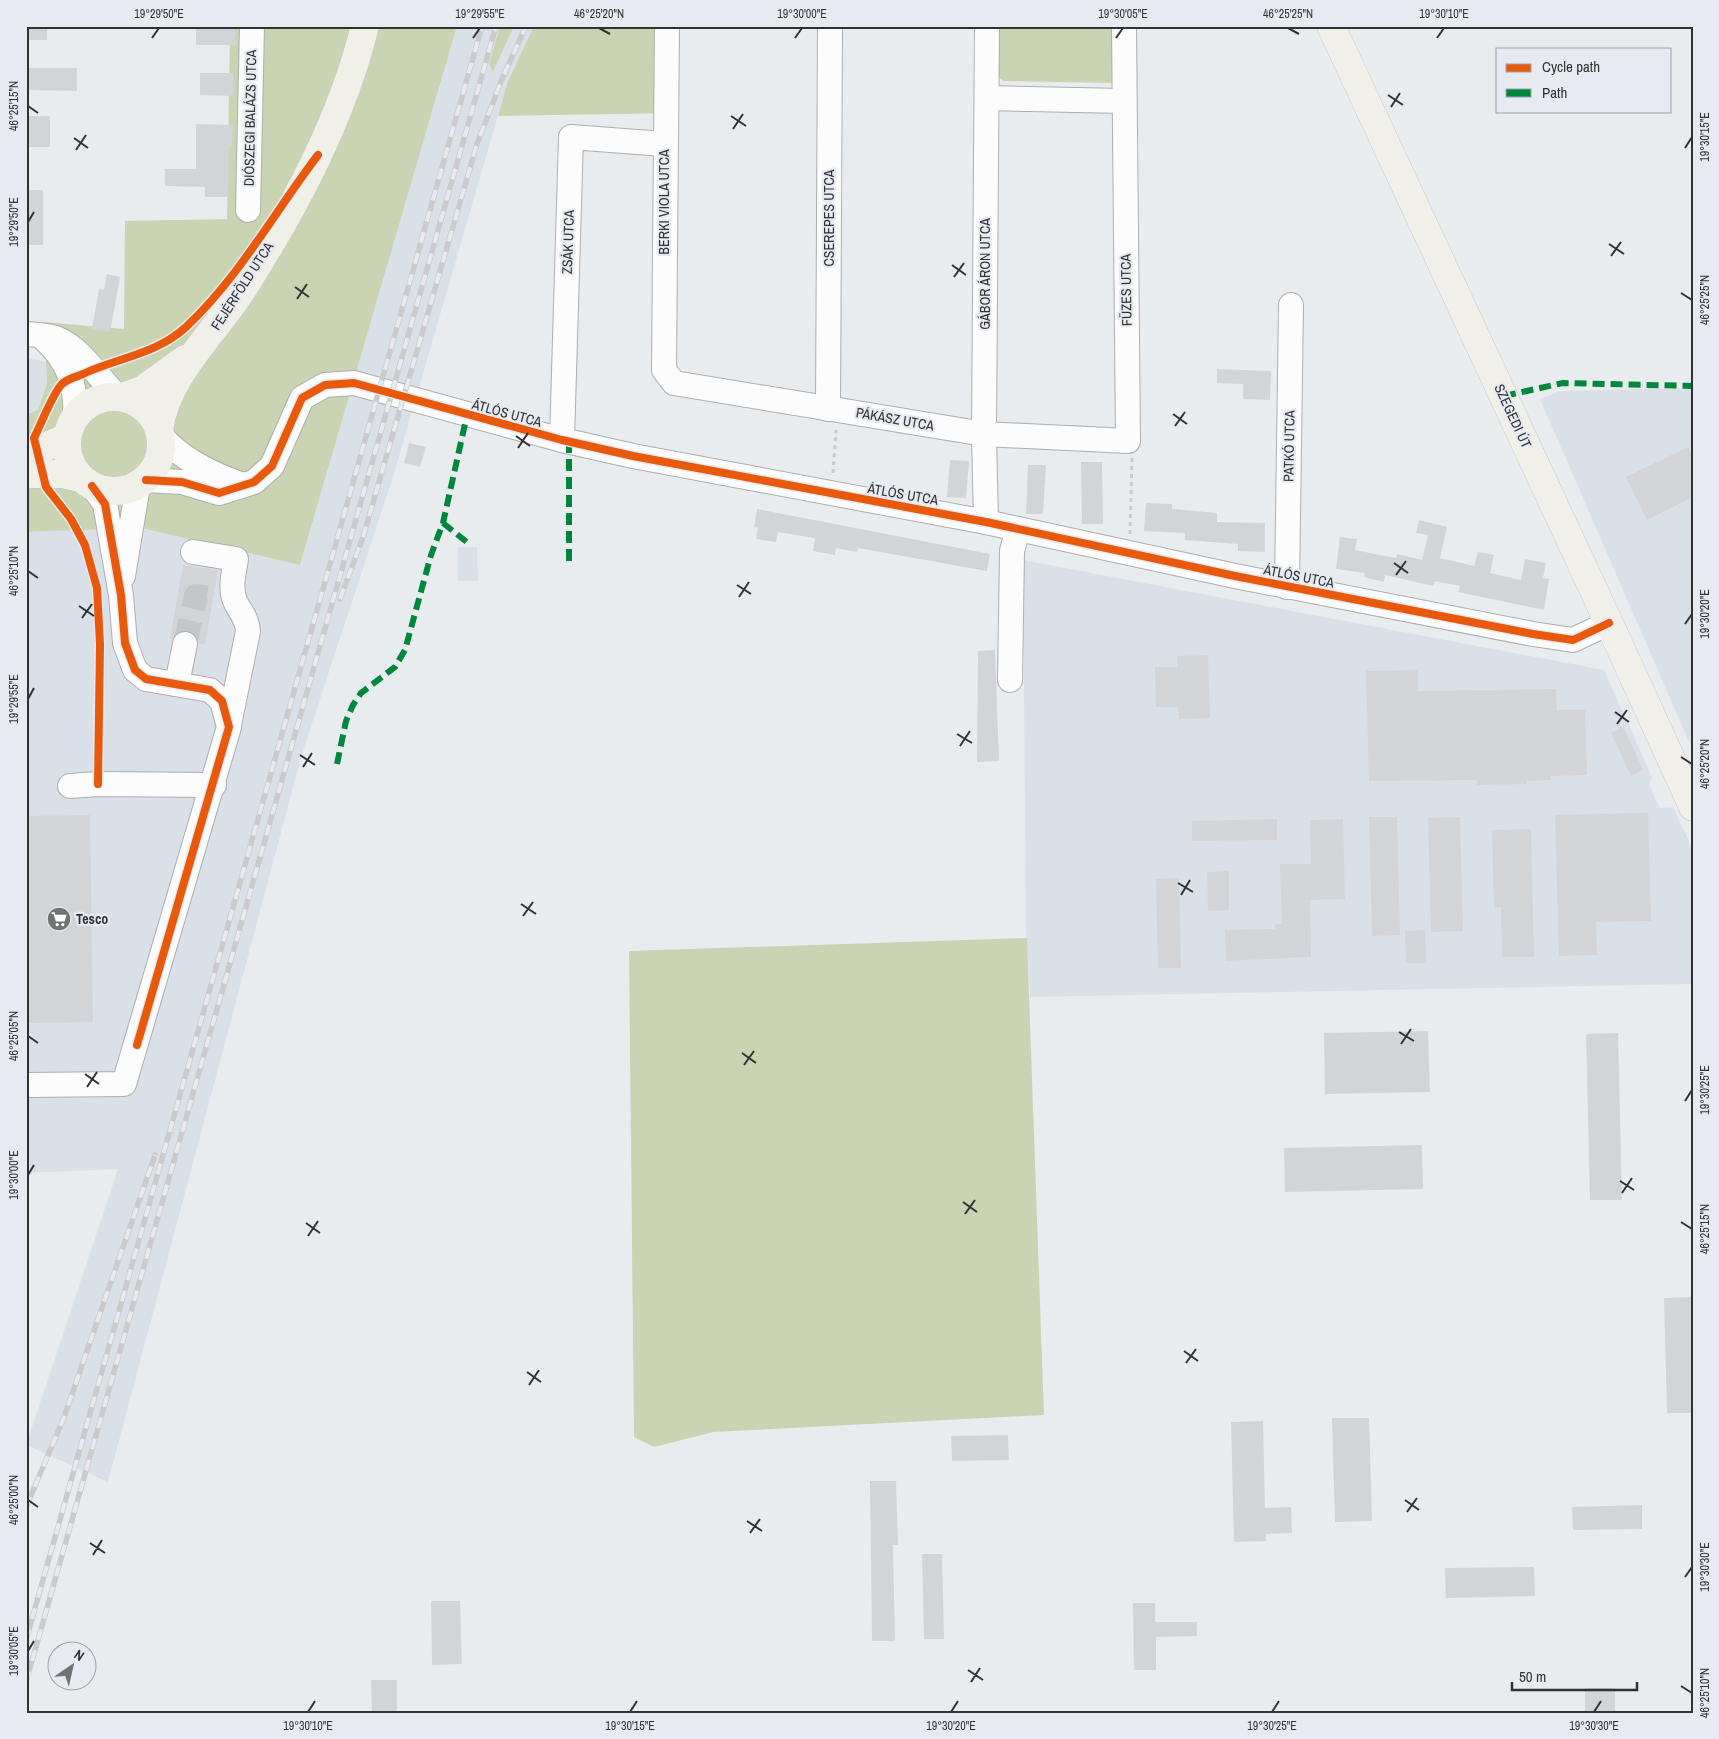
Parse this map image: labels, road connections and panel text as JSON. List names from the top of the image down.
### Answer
{
  "streets": {
    "main road": ["FEJÉRFÖLD UTCA", "SZEGEDI ÚT"],
    "street": [
      "DIÓSZEGI BALÁZS UTCA",
      "BERKI VIOLA UTCA",
      "CSEREPES UTCA",
      "ZSÁK UTCA",
      "GÁBOR ÁRON UTCA",
      "FÜZES UTCA",
      "ÁTLÓS UTCA",
      "PÁKÁSZ UTCA",
      "PATKÓ UTCA"
    ]
  },
  "crossings": [
    ["BERKI VIOLA UTCA", "ZSÁK UTCA"],
    ["BERKI VIOLA UTCA", "PÁKÁSZ UTCA"],
    ["CSEREPES UTCA", "PÁKÁSZ UTCA"],
    ["ZSÁK UTCA", "ÁTLÓS UTCA"],
    ["GÁBOR ÁRON UTCA", "ÁTLÓS UTCA"],
    ["GÁBOR ÁRON UTCA", "PÁKÁSZ UTCA"],
    ["FÜZES UTCA", "PÁKÁSZ UTCA"],
    ["ÁTLÓS UTCA", "SZEGEDI ÚT"],
    ["ÁTLÓS UTCA", "PATKÓ UTCA"]
  ],
  "places": {
    "supermarket": ["Tesco"]
  },
  "legend": ["Cycle path", "Path"],
  "scale_bar": "50 m",
  "north": "top right",
  "coordinates": [
    "19°29'50\"E",
    "19°29'55\"E",
    "46°25'20\"N",
    "19°30'00\"E",
    "19°30'05\"E",
    "46°25'25\"N",
    "19°30'10\"E",
    "46°25'15\"N",
    "19°30'15\"E",
    "46°25'10\"N",
    "19°30'20\"E",
    "46°25'05\"N",
    "19°30'25\"E",
    "46°25'00\"N",
    "19°30'30\"E"
  ]
}
